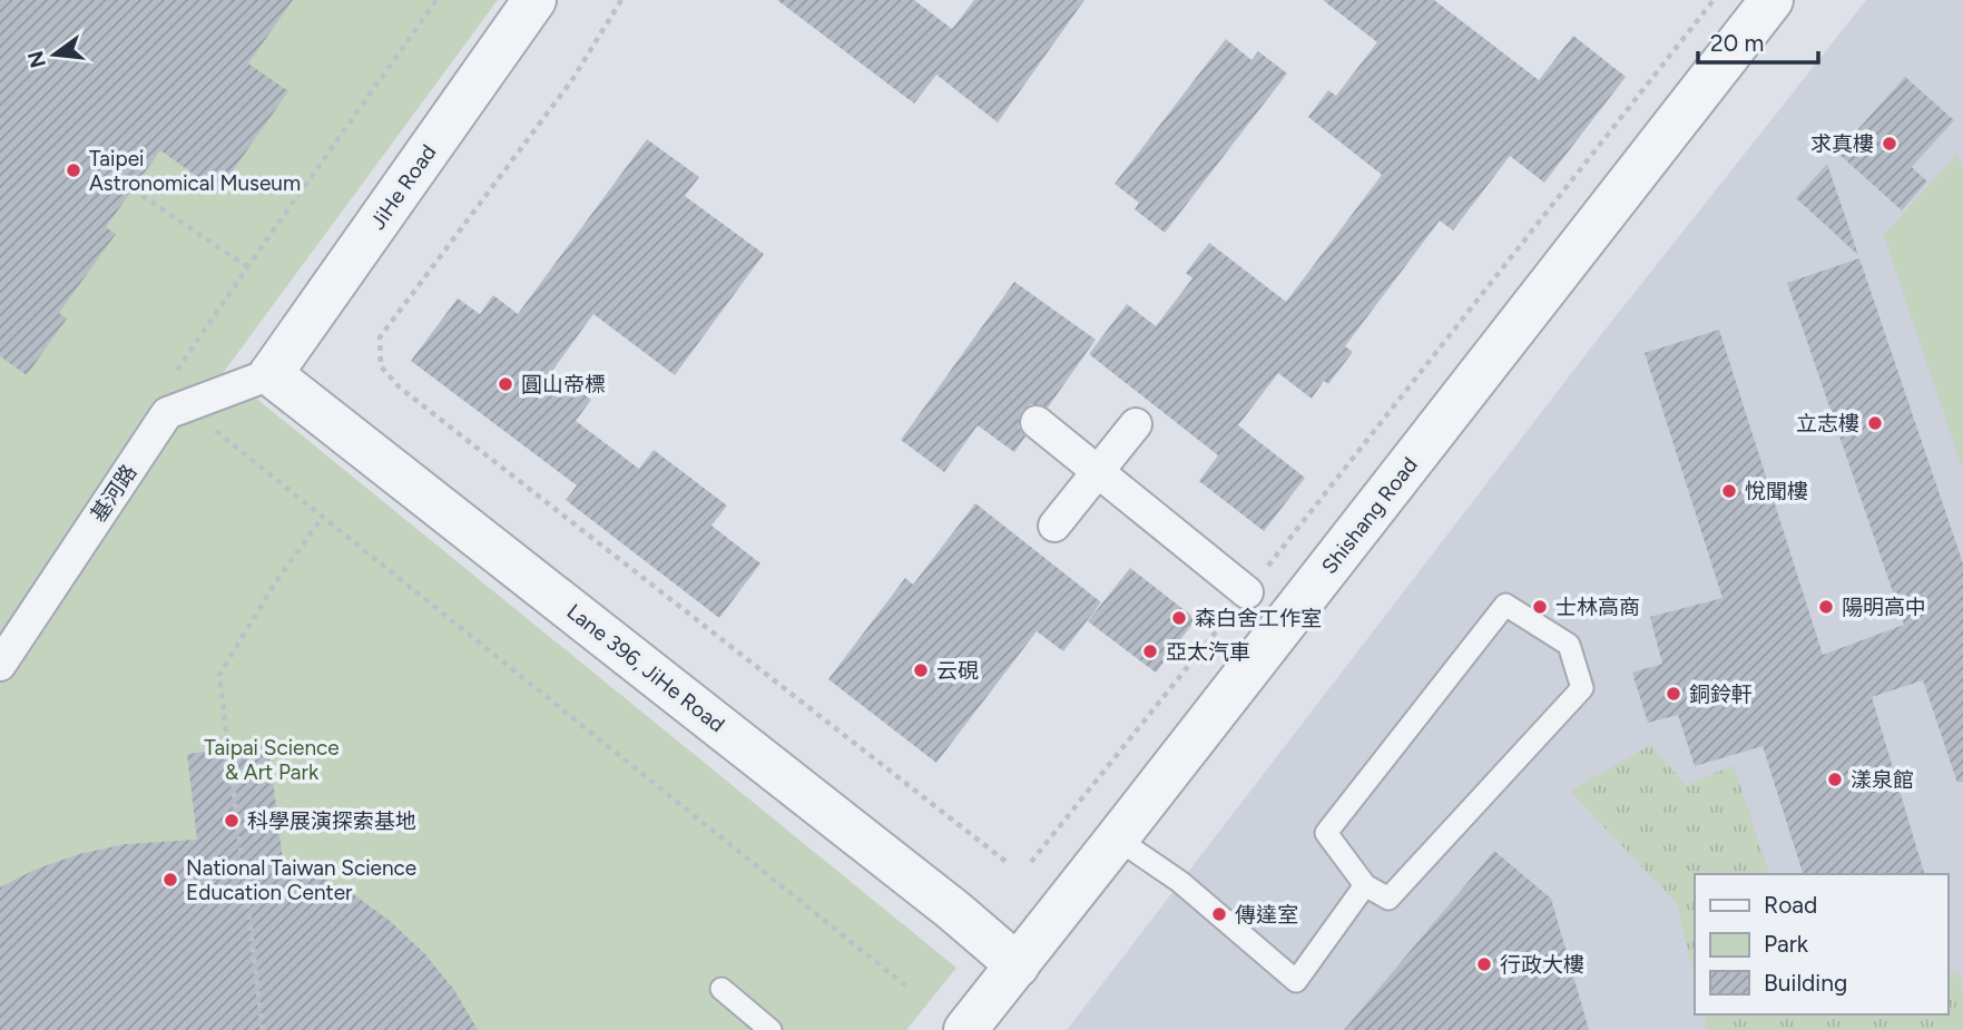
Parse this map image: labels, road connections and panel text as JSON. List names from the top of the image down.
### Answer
{
  "streets": {
    "street": [
      "JiHe Road",
      "基河路",
      "Shishang Road",
      "Lane 396, JiHe Road"
    ]
  },
  "crossings": [
    ["JiHe Road", "基河路"],
    ["JiHe Road", "Lane 396, JiHe Road"],
    ["基河路", "Lane 396, JiHe Road"],
    ["Shishang Road", "Lane 396, JiHe Road"]
  ],
  "parks": ["Taipai Science & Art Park"],
  "places": [
    "求真樓",
    "Taipei Astronomical Museum",
    "圓山帝標",
    "立志樓",
    "悅聞樓",
    "士林高商",
    "陽明高中",
    "森白舍工作室",
    "亞太汽車",
    "云硯",
    "銅鈴軒",
    "漾泉館",
    "科學展演探索基地",
    "National Taiwan Science Education Center",
    "傳達室",
    "行政大樓"
  ],
  "legend": ["Road", "Park", "Building"],
  "scale_bar": "20 m",
  "north": "left"
}
